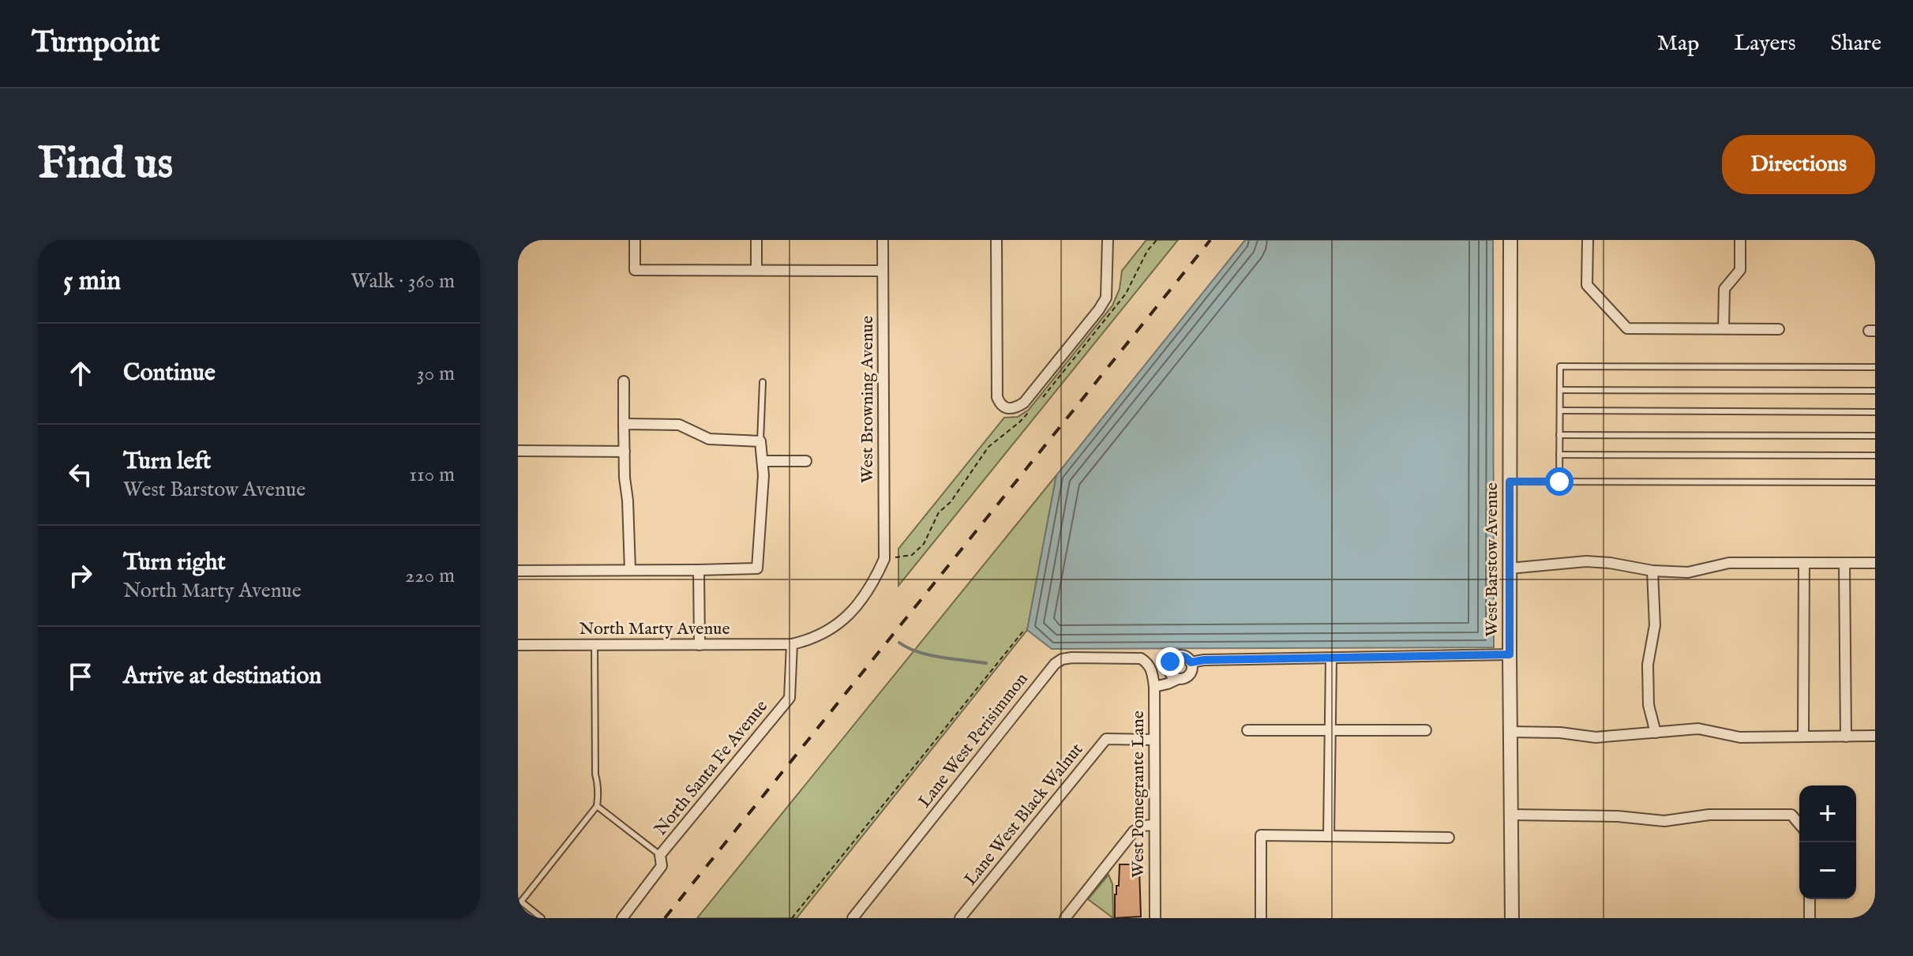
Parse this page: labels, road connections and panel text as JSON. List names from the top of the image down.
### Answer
{
  "streets": {
    "street": [
      "West Browning Avenue",
      "West Barstow Avenue",
      "North Marty Avenue",
      "Lane West Perisimmon",
      "North Santa Fe Avenue",
      "West Pomegrante Lane",
      "Lane West Black Walnut"
    ]
  },
  "crossings": [
    ["West Browning Avenue", "North Marty Avenue"],
    ["West Browning Avenue", "North Santa Fe Avenue"],
    ["North Marty Avenue", "North Santa Fe Avenue"],
    ["Lane West Perisimmon", "West Pomegrante Lane"],
    ["West Pomegrante Lane", "Lane West Black Walnut"]
  ],
  "page": {
    "header": "Turnpoint",
    "nav": ["Map", "Layers", "Share"],
    "buttons": "Directions",
    "title": "Find us",
    "heading": ["5 min", "Walk · 360 m"],
    "list": [
      ["Continue", "30 m"],
      ["Turn left", "West Barstow Avenue", "110 m"],
      ["Turn right", "North Marty Avenue", "220 m"],
      "Arrive at destination"
    ],
    "map_buttons": ["+", "−"]
  }
}
